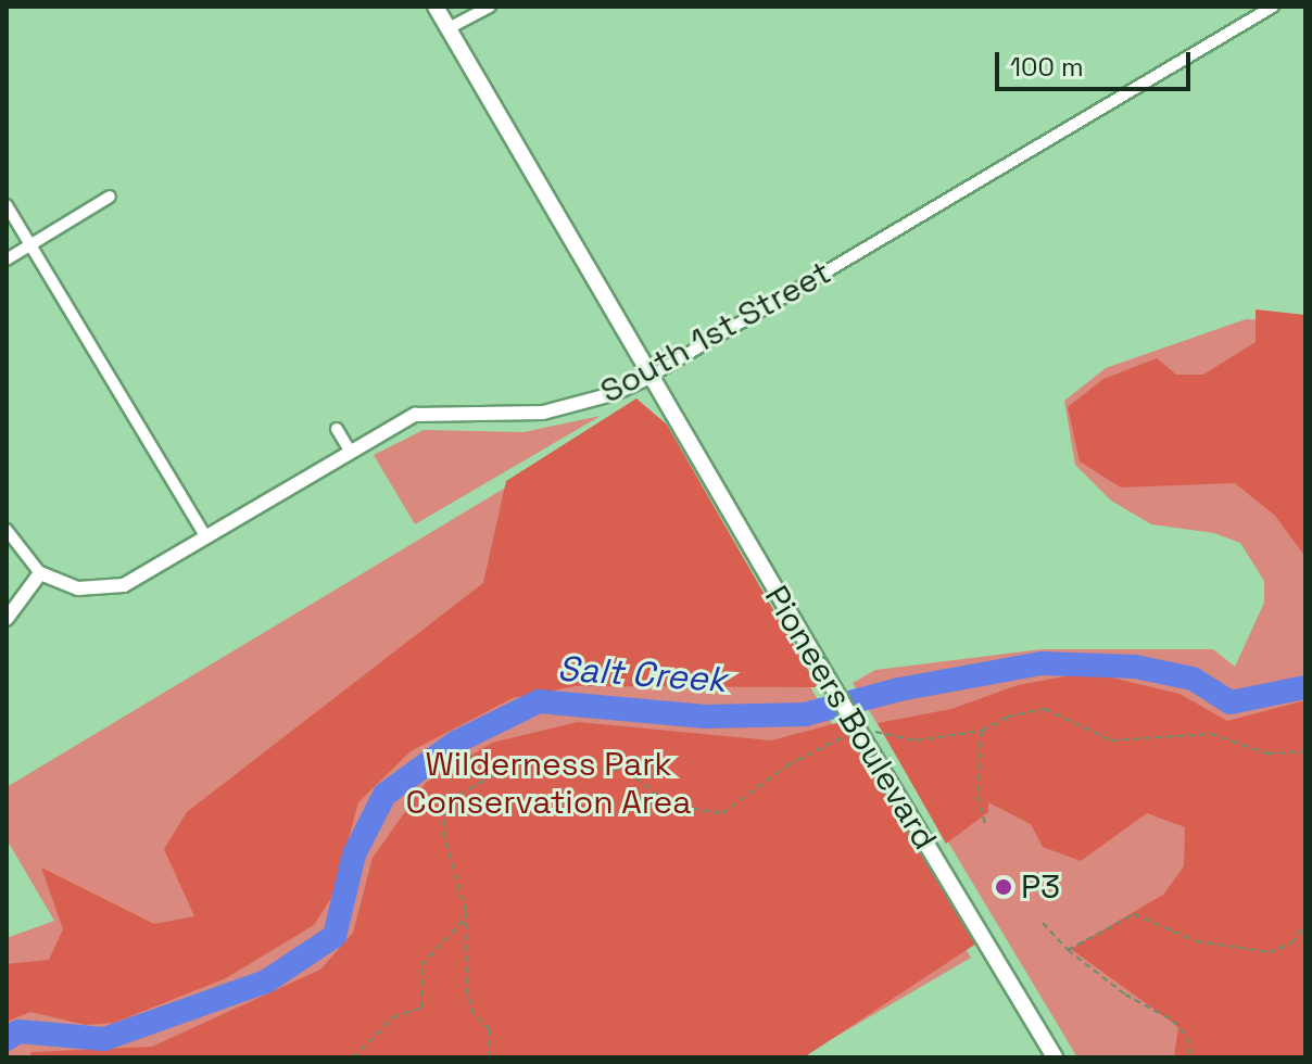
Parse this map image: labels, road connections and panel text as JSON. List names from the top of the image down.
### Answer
{
  "streets": {
    "main road": ["Pioneers Boulevard"],
    "street": ["South 1st Street"]
  },
  "crossings": [
    ["South 1st Street", "Pioneers Boulevard"]
  ],
  "water": ["Salt Creek"],
  "parks": ["Wilderness Park Conservation Area"],
  "places": ["P3"],
  "scale_bar": "100 m"
}
